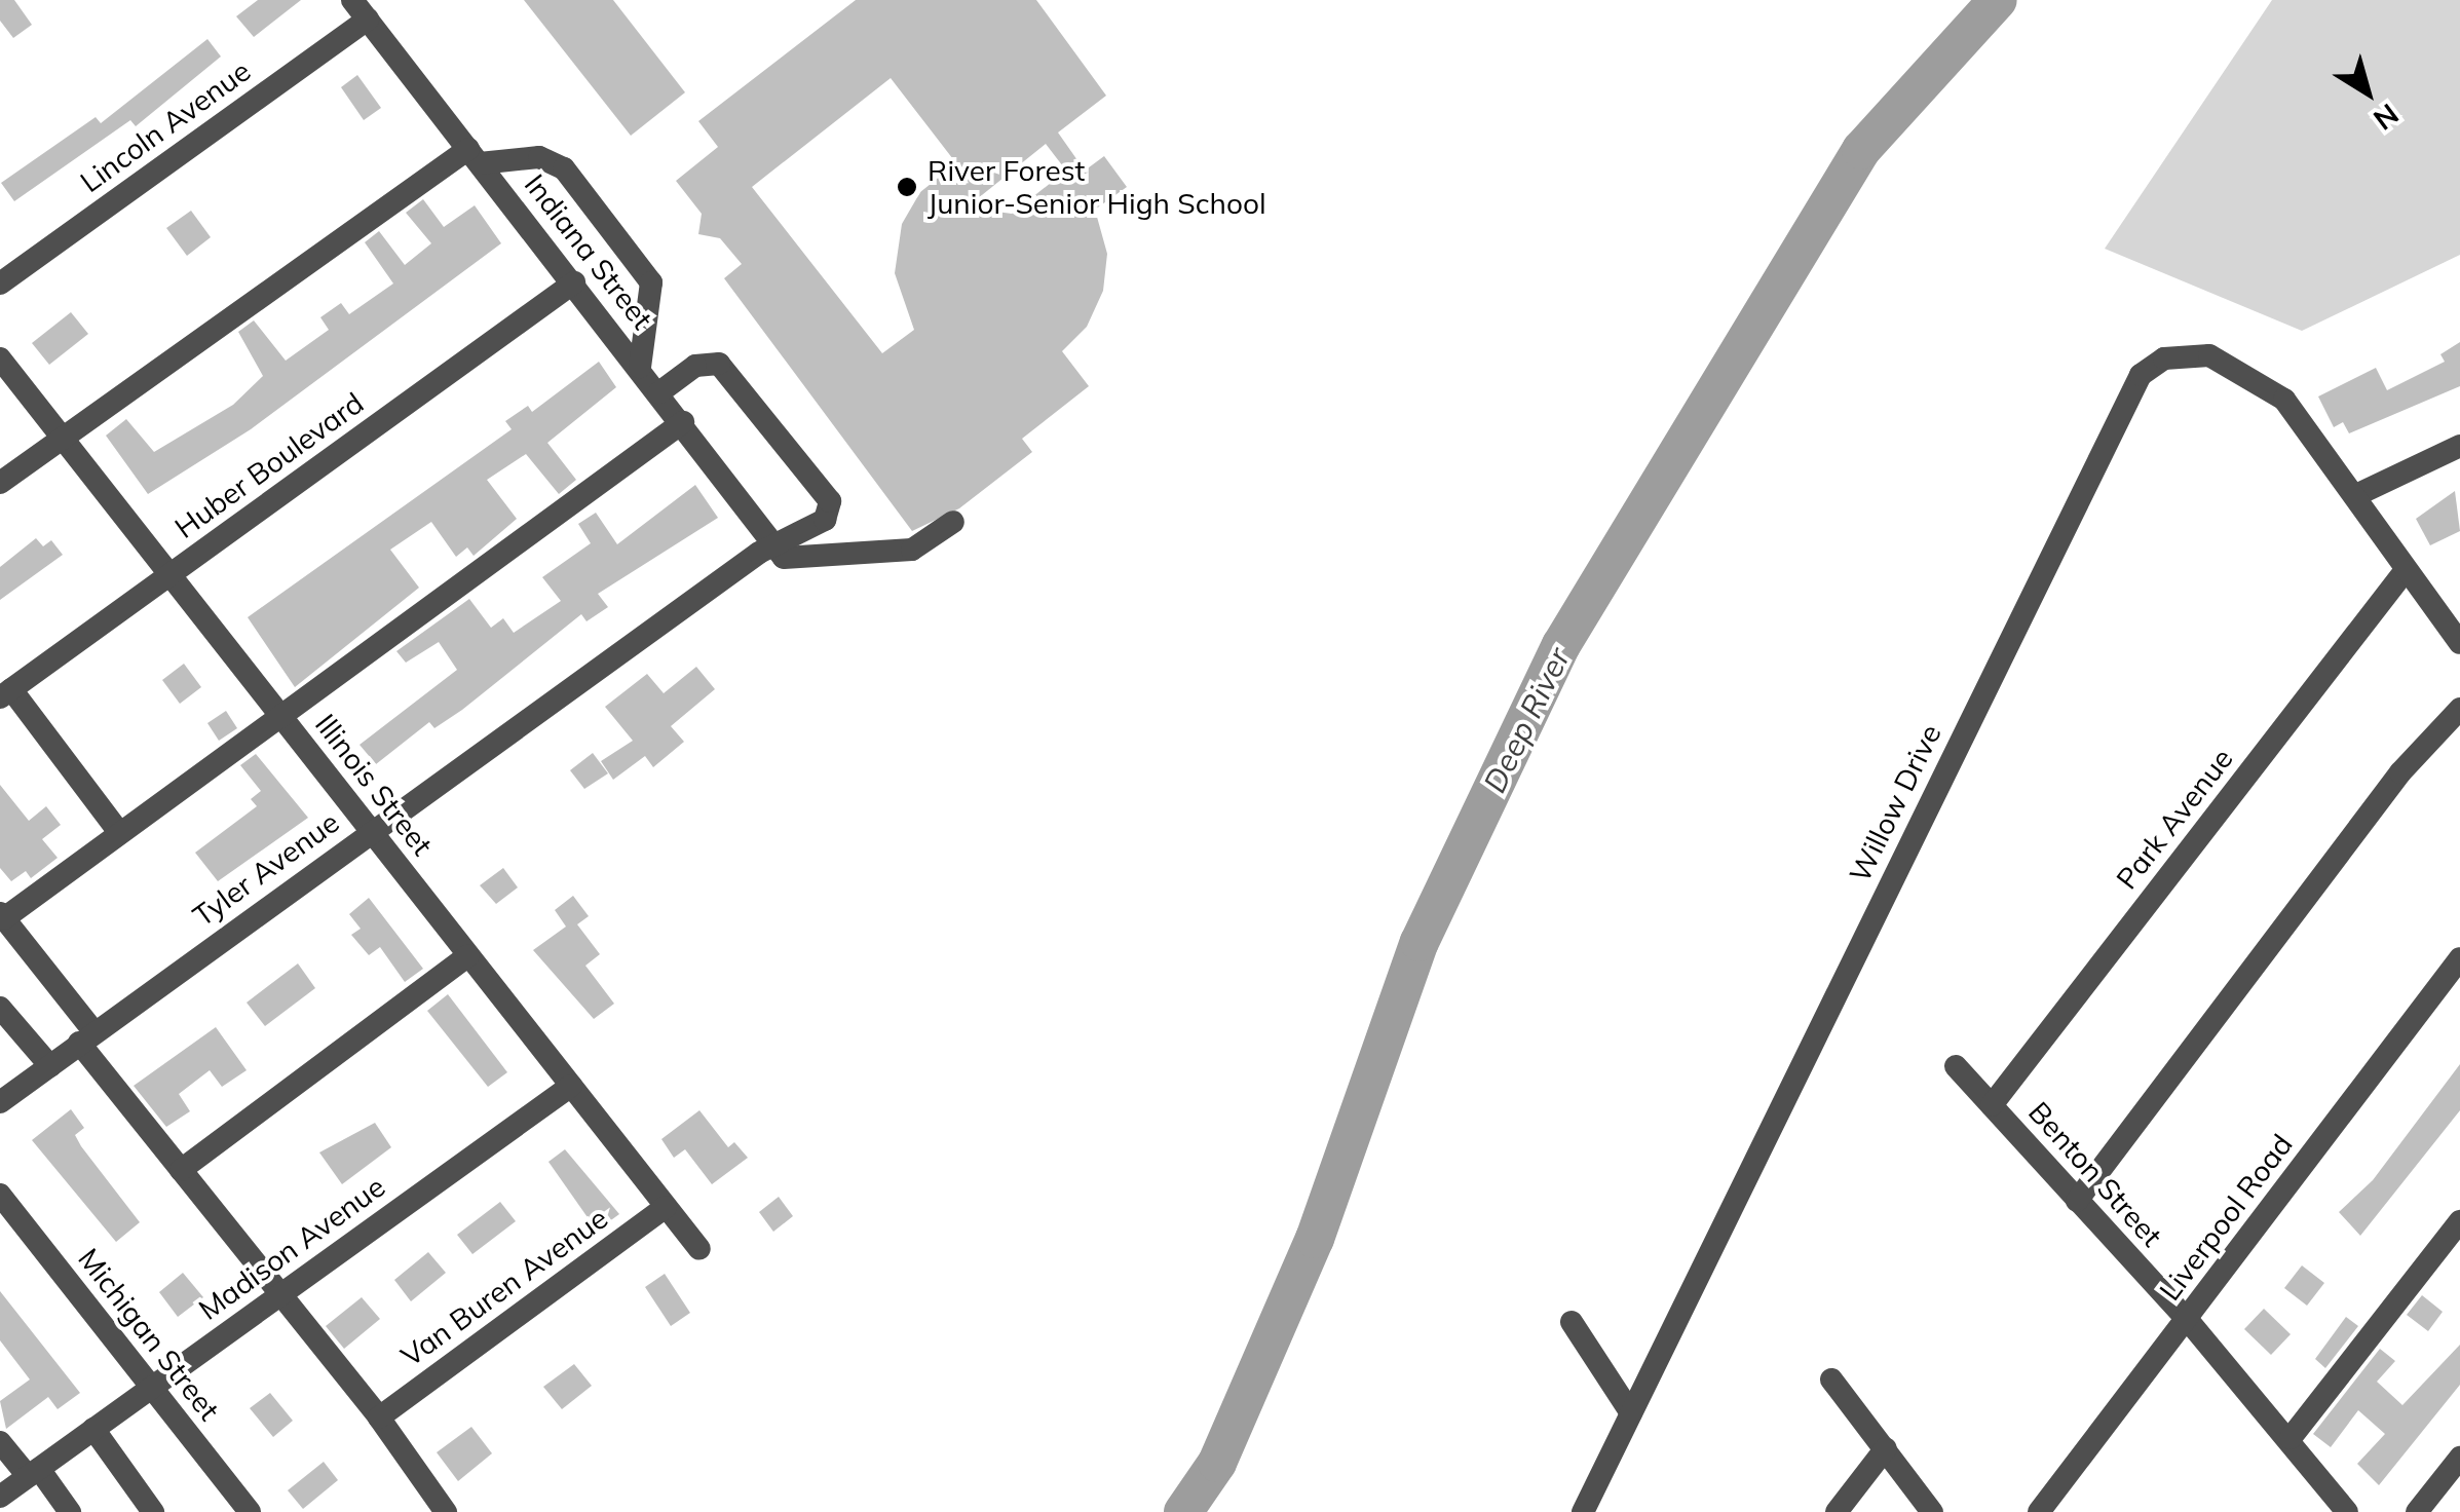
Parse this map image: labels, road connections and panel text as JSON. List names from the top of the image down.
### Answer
{
  "streets": {
    "street": [
      "Lincoln Avenue",
      "Indiana Street",
      "Huber Boulevard",
      "Illinois Street",
      "Willow Drive",
      "Park Avenue",
      "Tyler Avenue",
      "Benton Street",
      "Liverpool Road",
      "Madison Avenue",
      "Van Buren Avenue",
      "Michigan Street"
    ]
  },
  "crossings": [
    ["Lincoln Avenue", "Indiana Street"],
    ["Indiana Street", "Huber Boulevard"],
    ["Indiana Street", "Tyler Avenue"],
    ["Huber Boulevard", "Illinois Street"],
    ["Illinois Street", "Tyler Avenue"],
    ["Illinois Street", "Madison Avenue"],
    ["Illinois Street", "Van Buren Avenue"],
    ["Willow Drive", "Park Avenue"],
    ["Park Avenue", "Benton Street"],
    ["Benton Street", "Liverpool Road"],
    ["Madison Avenue", "Michigan Street"]
  ],
  "water": ["Deep River"],
  "places": ["River Forest Junior-Senior High School"],
  "north": "bottom right"
}
